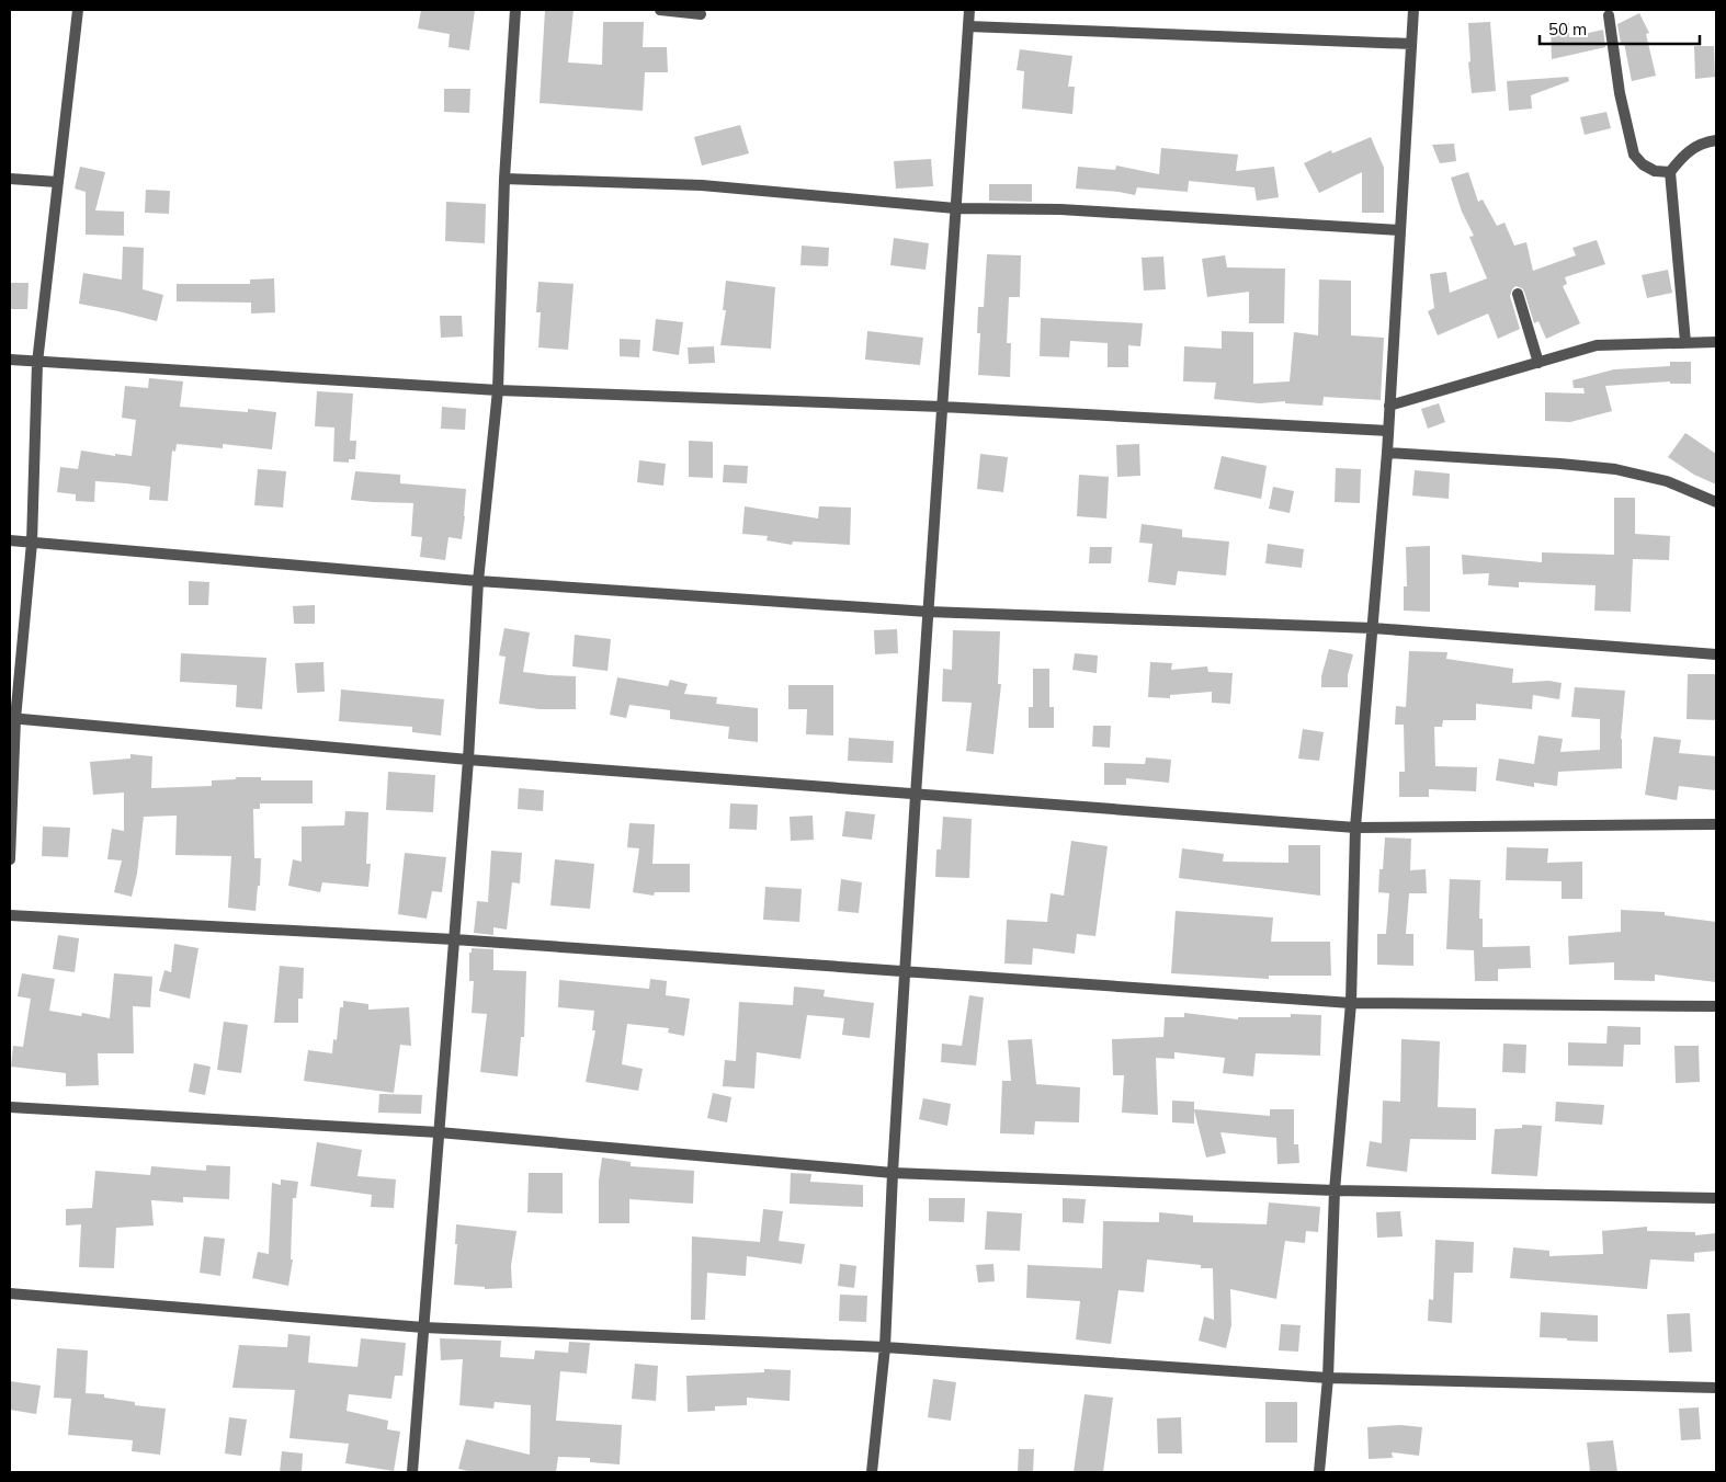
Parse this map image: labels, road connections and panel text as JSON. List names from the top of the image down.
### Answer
{
  "scale_bar": "50 m"
}
